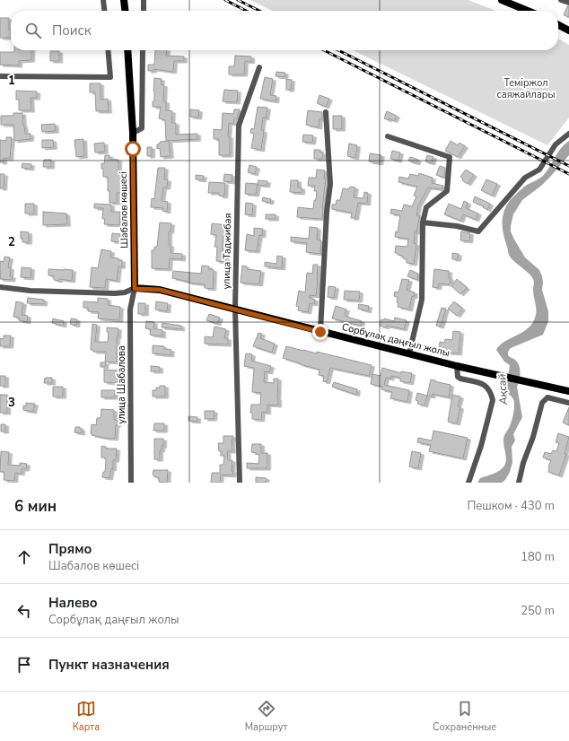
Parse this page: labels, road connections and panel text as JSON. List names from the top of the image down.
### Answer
{
  "streets": {
    "main road": ["Шабалов көшесі", "Сорбұлақ даңғыл жолы"],
    "street": ["улица Таджибая", "улица Шабалова"]
  },
  "crossings": [
    ["Шабалов көшесі", "Сорбұлақ даңғыл жолы"],
    ["Шабалов көшесі", "улица Шабалова"],
    ["улица Таджибая", "Сорбұлақ даңғыл жолы"],
    ["Сорбұлақ даңғыл жолы", "улица Шабалова"]
  ],
  "water": ["Ақсай"],
  "parks": ["Теміржол саяжайлары"],
  "page": {
    "search": "Поиск",
    "heading": ["6 мин", "Пешком · 430 m"],
    "list": [
      ["Прямо", "Шабалов көшесі", "180 m"],
      ["Налево", "Сорбұлақ даңғыл жолы", "250 m"],
      "Пункт назначения"
    ],
    "nav": ["Карта", "Маршрут", "Сохранённые"]
  },
  "grid": {
    "rows": ["1", "2", "3"]
  }
}
